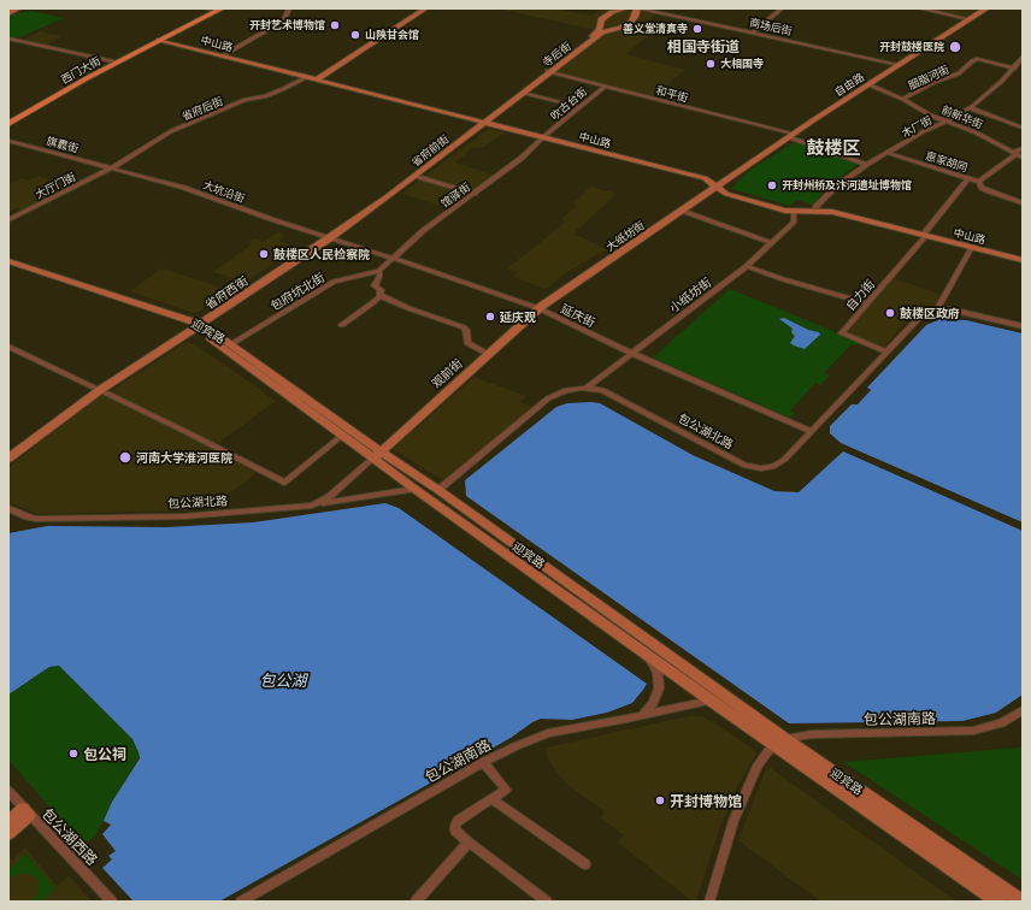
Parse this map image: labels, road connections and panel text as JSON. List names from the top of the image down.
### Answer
{
  "streets": {
    "main road": [
      "中山路",
      "寺后街",
      "西门大街",
      "自由路",
      "省府前街",
      "大纸坊街",
      "省府西街",
      "迎宾路",
      "观前街"
    ],
    "street": [
      "商场后街",
      "胭脂河街",
      "和平街",
      "吹古台街",
      "省府后街",
      "前新华街",
      "木厂街",
      "旗纛街",
      "惠家胡同",
      "大厅门街",
      "大坑沿街",
      "馆驿街",
      "包府坑北街",
      "小纸坊街",
      "自力街",
      "延庆街",
      "包公湖北路",
      "包公湖南路",
      "包公湖西路"
    ]
  },
  "crossings": [
    ["商场后街", "寺后街"],
    ["商场后街", "自由路"],
    ["中山路", "寺后街"],
    ["中山路", "西门大街"],
    ["中山路", "自由路"],
    ["中山路", "吹古台街"],
    ["中山路", "省府后街"],
    ["中山路", "木厂街"],
    ["中山路", "省府前街"],
    ["中山路", "馆驿街"],
    ["中山路", "大纸坊街"],
    ["中山路", "小纸坊街"],
    ["中山路", "自力街"],
    ["寺后街", "和平街"],
    ["寺后街", "省府前街"],
    ["胭脂河街", "前新华街"],
    ["胭脂河街", "木厂街"],
    ["自由路", "和平街"],
    ["自由路", "前新华街"],
    ["自由路", "大纸坊街"],
    ["和平街", "吹古台街"],
    ["和平街", "木厂街"],
    ["吹古台街", "馆驿街"],
    ["省府后街", "旗纛街"],
    ["省府后街", "大厅门街"],
    ["省府后街", "大坑沿街"],
    ["前新华街", "木厂街"],
    ["木厂街", "惠家胡同"],
    ["旗纛街", "大厅门街"],
    ["旗纛街", "大坑沿街"],
    ["省府前街", "省府西街"],
    ["惠家胡同", "自力街"],
    ["大厅门街", "大坑沿街"],
    ["大坑沿街", "省府西街"],
    ["大坑沿街", "延庆街"],
    ["馆驿街", "包府坑北街"],
    ["馆驿街", "延庆街"],
    ["大纸坊街", "延庆街"],
    ["大纸坊街", "观前街"],
    ["包府坑北街", "迎宾路"],
    ["省府西街", "延庆街"],
    ["省府西街", "迎宾路"],
    ["小纸坊街", "延庆街"],
    ["小纸坊街", "包公湖北路"],
    ["自力街", "包公湖北路"],
    ["延庆街", "观前街"],
    ["延庆街", "包公湖北路"],
    ["迎宾路", "观前街"],
    ["迎宾路", "包公湖北路"],
    ["迎宾路", "包公湖南路"],
    ["观前街", "包公湖北路"]
  ],
  "districts": ["相国寺街道", "鼓楼区"],
  "water": ["包公湖"],
  "places": [
    "开封艺术博物馆",
    "善义堂清真寺",
    "山陕甘会馆",
    "开封鼓楼医院",
    "大相国寺",
    "开封州桥及汴河遗址博物馆",
    "鼓楼区人民检察院",
    "鼓楼区政府",
    "延庆观",
    "河南大学淮河医院",
    "包公祠",
    "开封博物馆"
  ]
}
